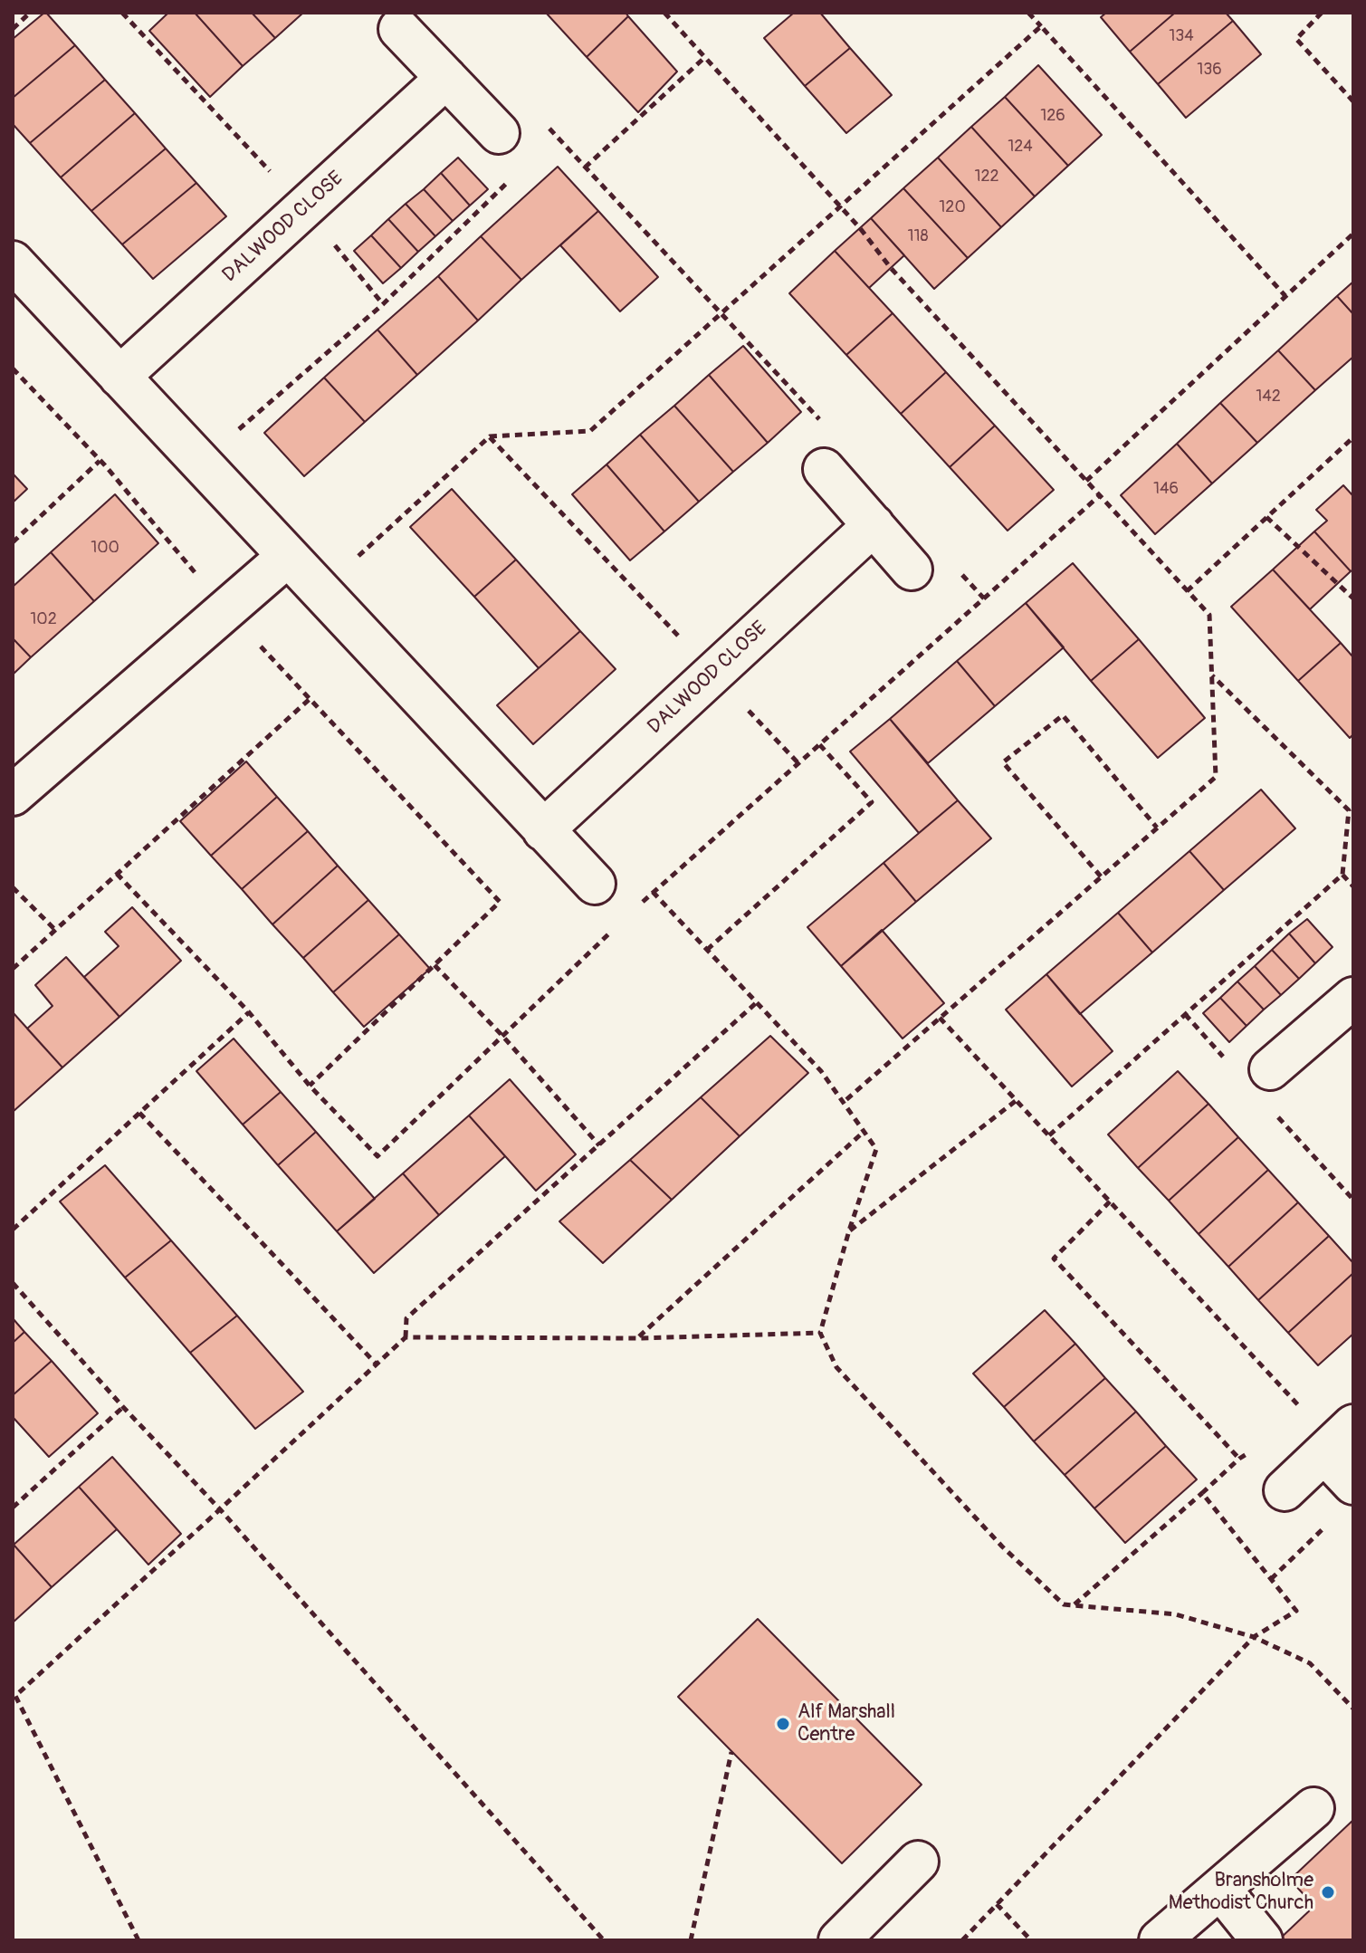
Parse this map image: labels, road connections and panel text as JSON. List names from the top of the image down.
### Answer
{
  "streets": {
    "street": ["DALWOOD CLOSE"]
  },
  "places": ["Alf Marshall Centre", "Bransholme Methodist Church"],
  "house_numbers": [
    "134",
    "136",
    "126",
    "124",
    "122",
    "120",
    "118",
    "142",
    "146",
    "100",
    "102"
  ]
}
